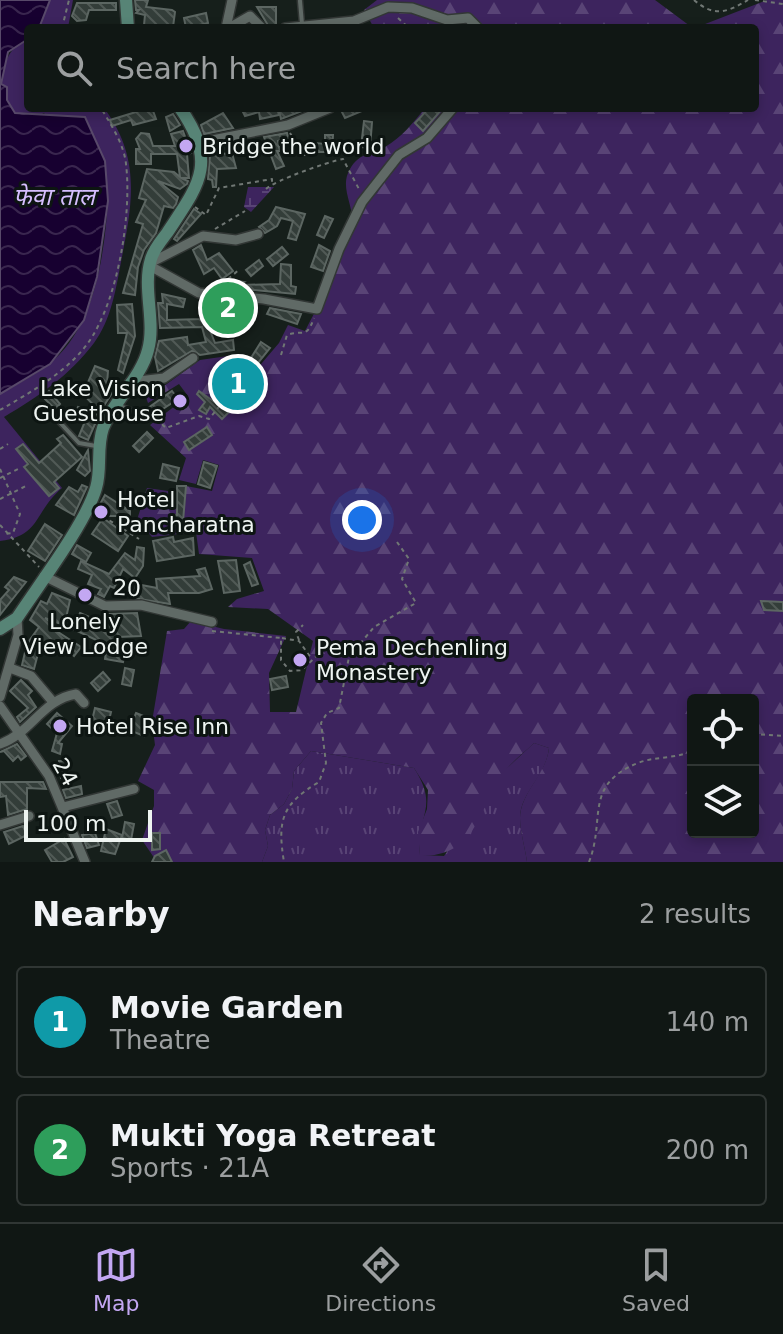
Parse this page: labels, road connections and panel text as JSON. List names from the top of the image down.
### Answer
{
  "streets": {
    "street": ["20", "24"]
  },
  "water": ["फेवा ताल"],
  "places": [
    "Bridge the world",
    "Lake Vision Guesthouse",
    "Hotel Pancharatna",
    "Lonely View Lodge",
    "Pema Dechenling Monastery",
    "Hotel Rise Inn"
  ],
  "scale_bar": "100 m",
  "page": {
    "search": "Search here",
    "pins": ["2", "1"],
    "scale": "100 m",
    "heading": ["Nearby", "2 results"],
    "list": [
      {
        "mark": "1",
        "name": "Movie Garden",
        "note": "Theatre",
        "value": "140 m"
      },
      {
        "mark": "2",
        "name": "Mukti Yoga Retreat",
        "note": "Sports · 21A",
        "value": "200 m"
      }
    ],
    "nav": ["Map", "Directions", "Saved"]
  }
}
